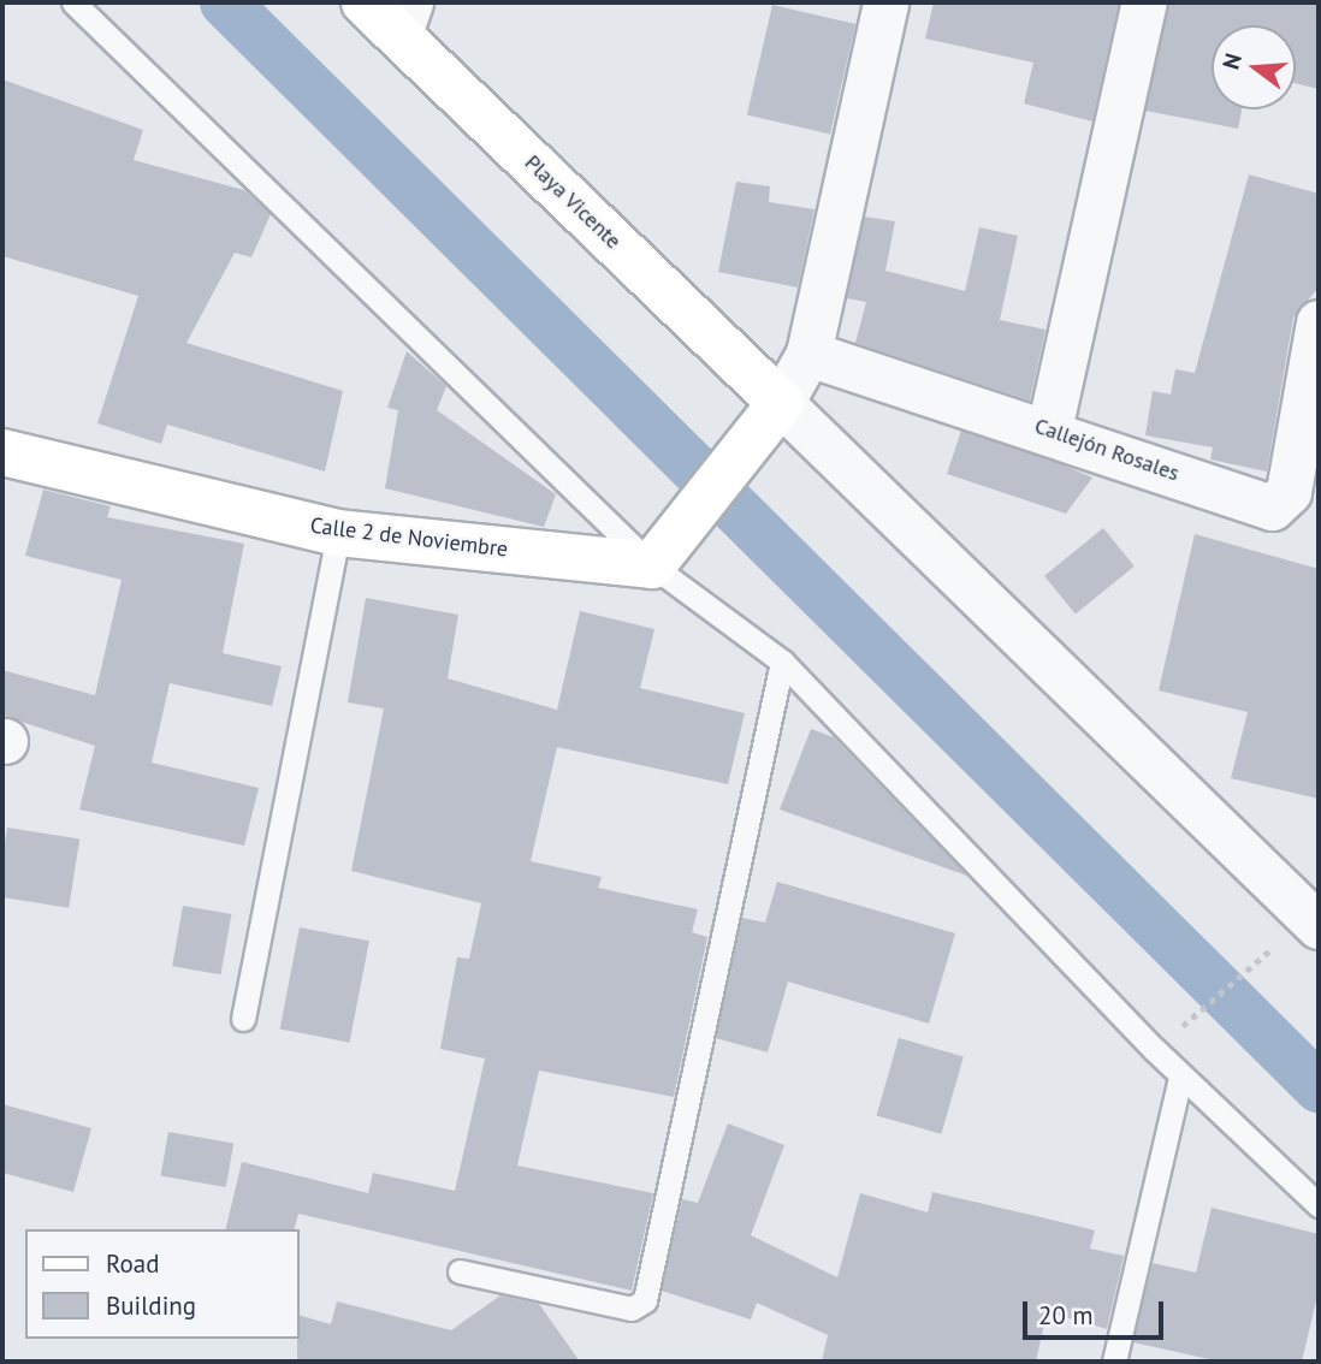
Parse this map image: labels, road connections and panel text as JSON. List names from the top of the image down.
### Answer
{
  "streets": {
    "street": ["Playa Vicente", "Callejón Rosales", "Calle 2 de Noviembre"]
  },
  "legend": ["Road", "Building"],
  "scale_bar": "20 m",
  "north": "left"
}
